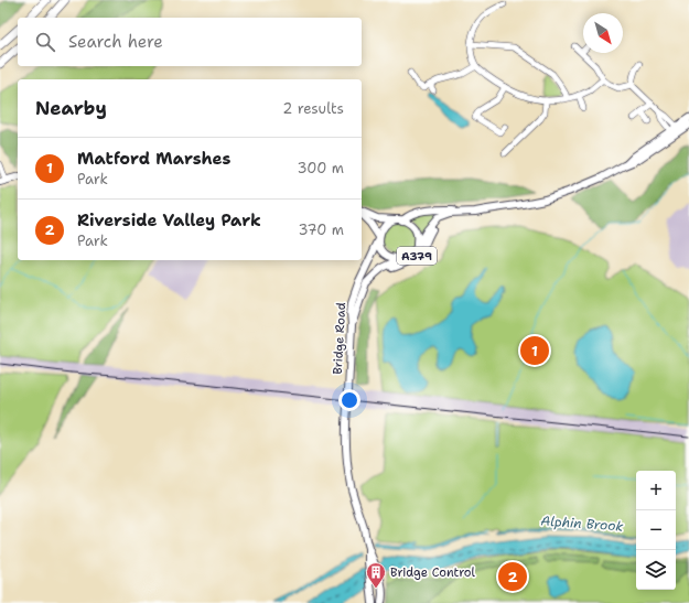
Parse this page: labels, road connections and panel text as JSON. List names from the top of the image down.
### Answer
{
  "streets": {
    "main road": ["A379", "Bridge Road"]
  },
  "crossings": [
    ["A379", "Bridge Road"]
  ],
  "water": ["Alphin Brook"],
  "places": {
    "building": ["Bridge Control"]
  },
  "north": "bottom right",
  "page": {
    "search": "Search here",
    "heading": ["Nearby", "2 results"],
    "list": [
      {
        "mark": "1",
        "name": "Matford Marshes",
        "note": "Park",
        "value": "300 m"
      },
      {
        "mark": "2",
        "name": "Riverside Valley Park",
        "note": "Park",
        "value": "370 m"
      }
    ],
    "pins": ["1", "2"],
    "map_buttons": ["+", "−"]
  }
}
